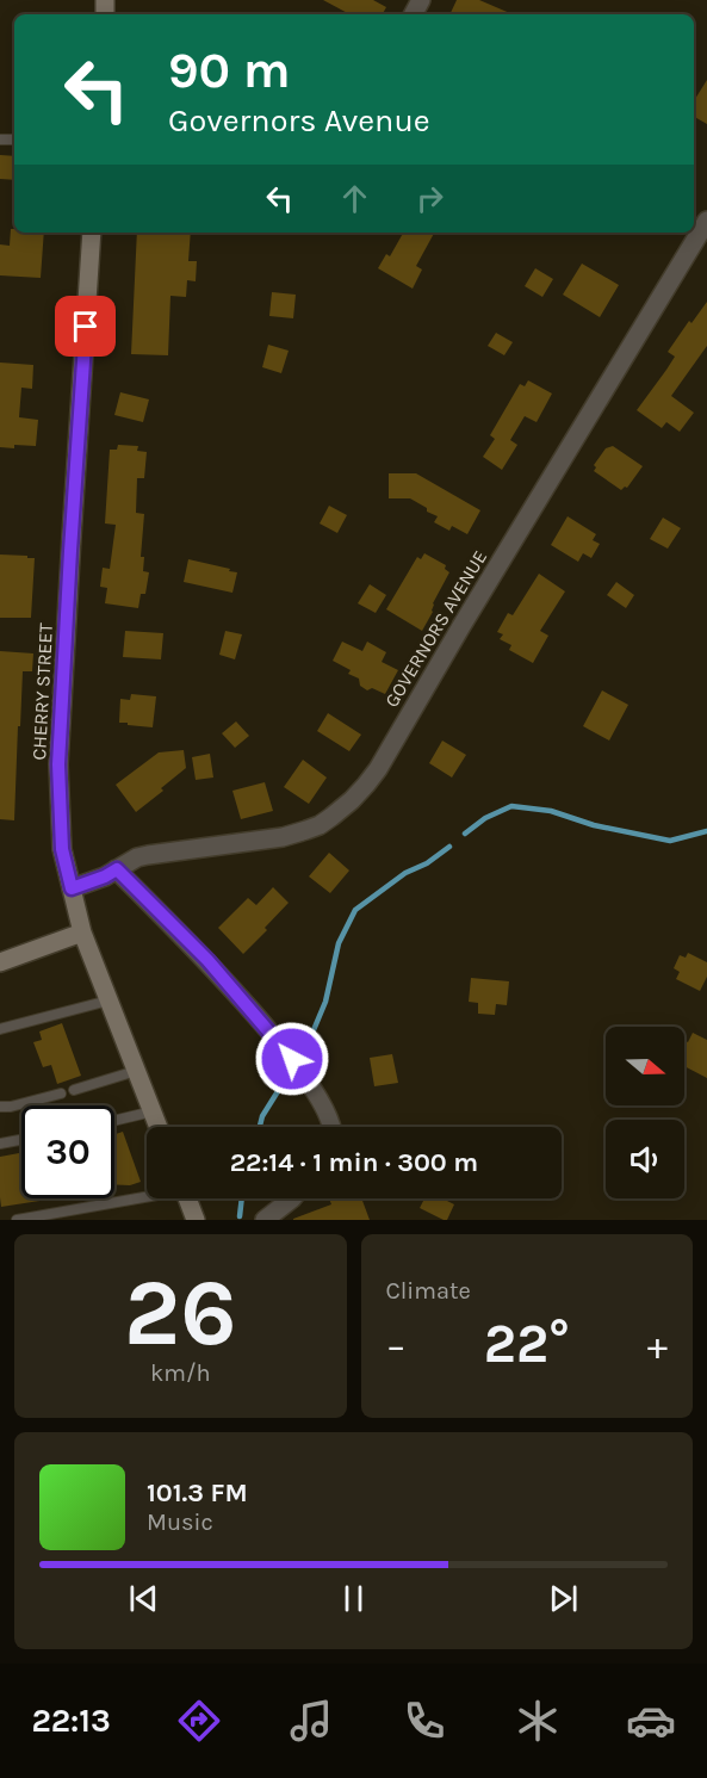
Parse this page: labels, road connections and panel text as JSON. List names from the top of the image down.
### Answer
{
  "streets": {
    "main road": ["CHERRY STREET"],
    "street": ["GOVERNORS AVENUE"]
  },
  "crossings": [
    ["GOVERNORS AVENUE", "CHERRY STREET"]
  ],
  "north": "right",
  "page": {
    "turn": ["90 m", "Governors Avenue"],
    "limit": "30",
    "trip": "22:14 · 1 min · 300 m",
    "tile": [
      ["26", "km/h"],
      "Climate"
    ],
    "heat": ["−", "22°", "+"],
    "song": ["101.3 FM", "Music"],
    "tabs": "22:13"
  }
}
